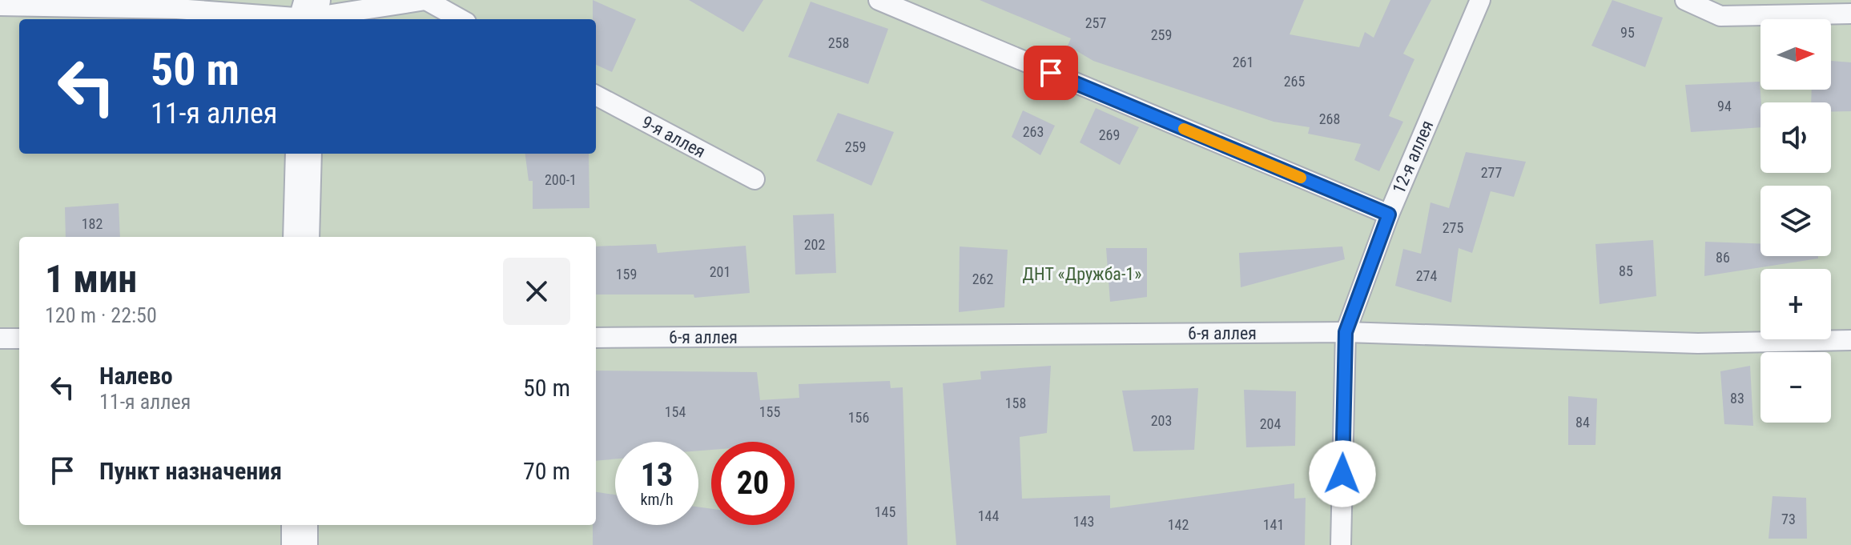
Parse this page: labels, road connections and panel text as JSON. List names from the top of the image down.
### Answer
{
  "streets": {
    "lane": ["9-я аллея", "12-я аллея", "6-я аллея"]
  },
  "crossings": [
    ["12-я аллея", "6-я аллея"]
  ],
  "parks": ["ДНТ «Дружба-1»"],
  "house_numbers": [
    "257",
    "95",
    "259",
    "258",
    "261",
    "265",
    "94",
    "268",
    "263",
    "269",
    "259",
    "277",
    "200-1",
    "182",
    "275",
    "202",
    "86",
    "85",
    "201",
    "159",
    "274",
    "262",
    "83",
    "158",
    "154",
    "155",
    "156",
    "203",
    "84",
    "204",
    "145",
    "144",
    "73",
    "143",
    "142",
    "141"
  ],
  "north": "right",
  "page": {
    "map_buttons": ["+", "−"],
    "turn": ["50 m", "11-я аллея"],
    "heading": ["1 мин", "120 m · 22:50"],
    "list": [
      {
        "name": "Налево",
        "note": "11-я аллея",
        "value": "50 m"
      },
      {
        "name": "Пункт назначения",
        "value": "70 m"
      }
    ],
    "speed": "13 km/h",
    "limit": "20"
  }
}
